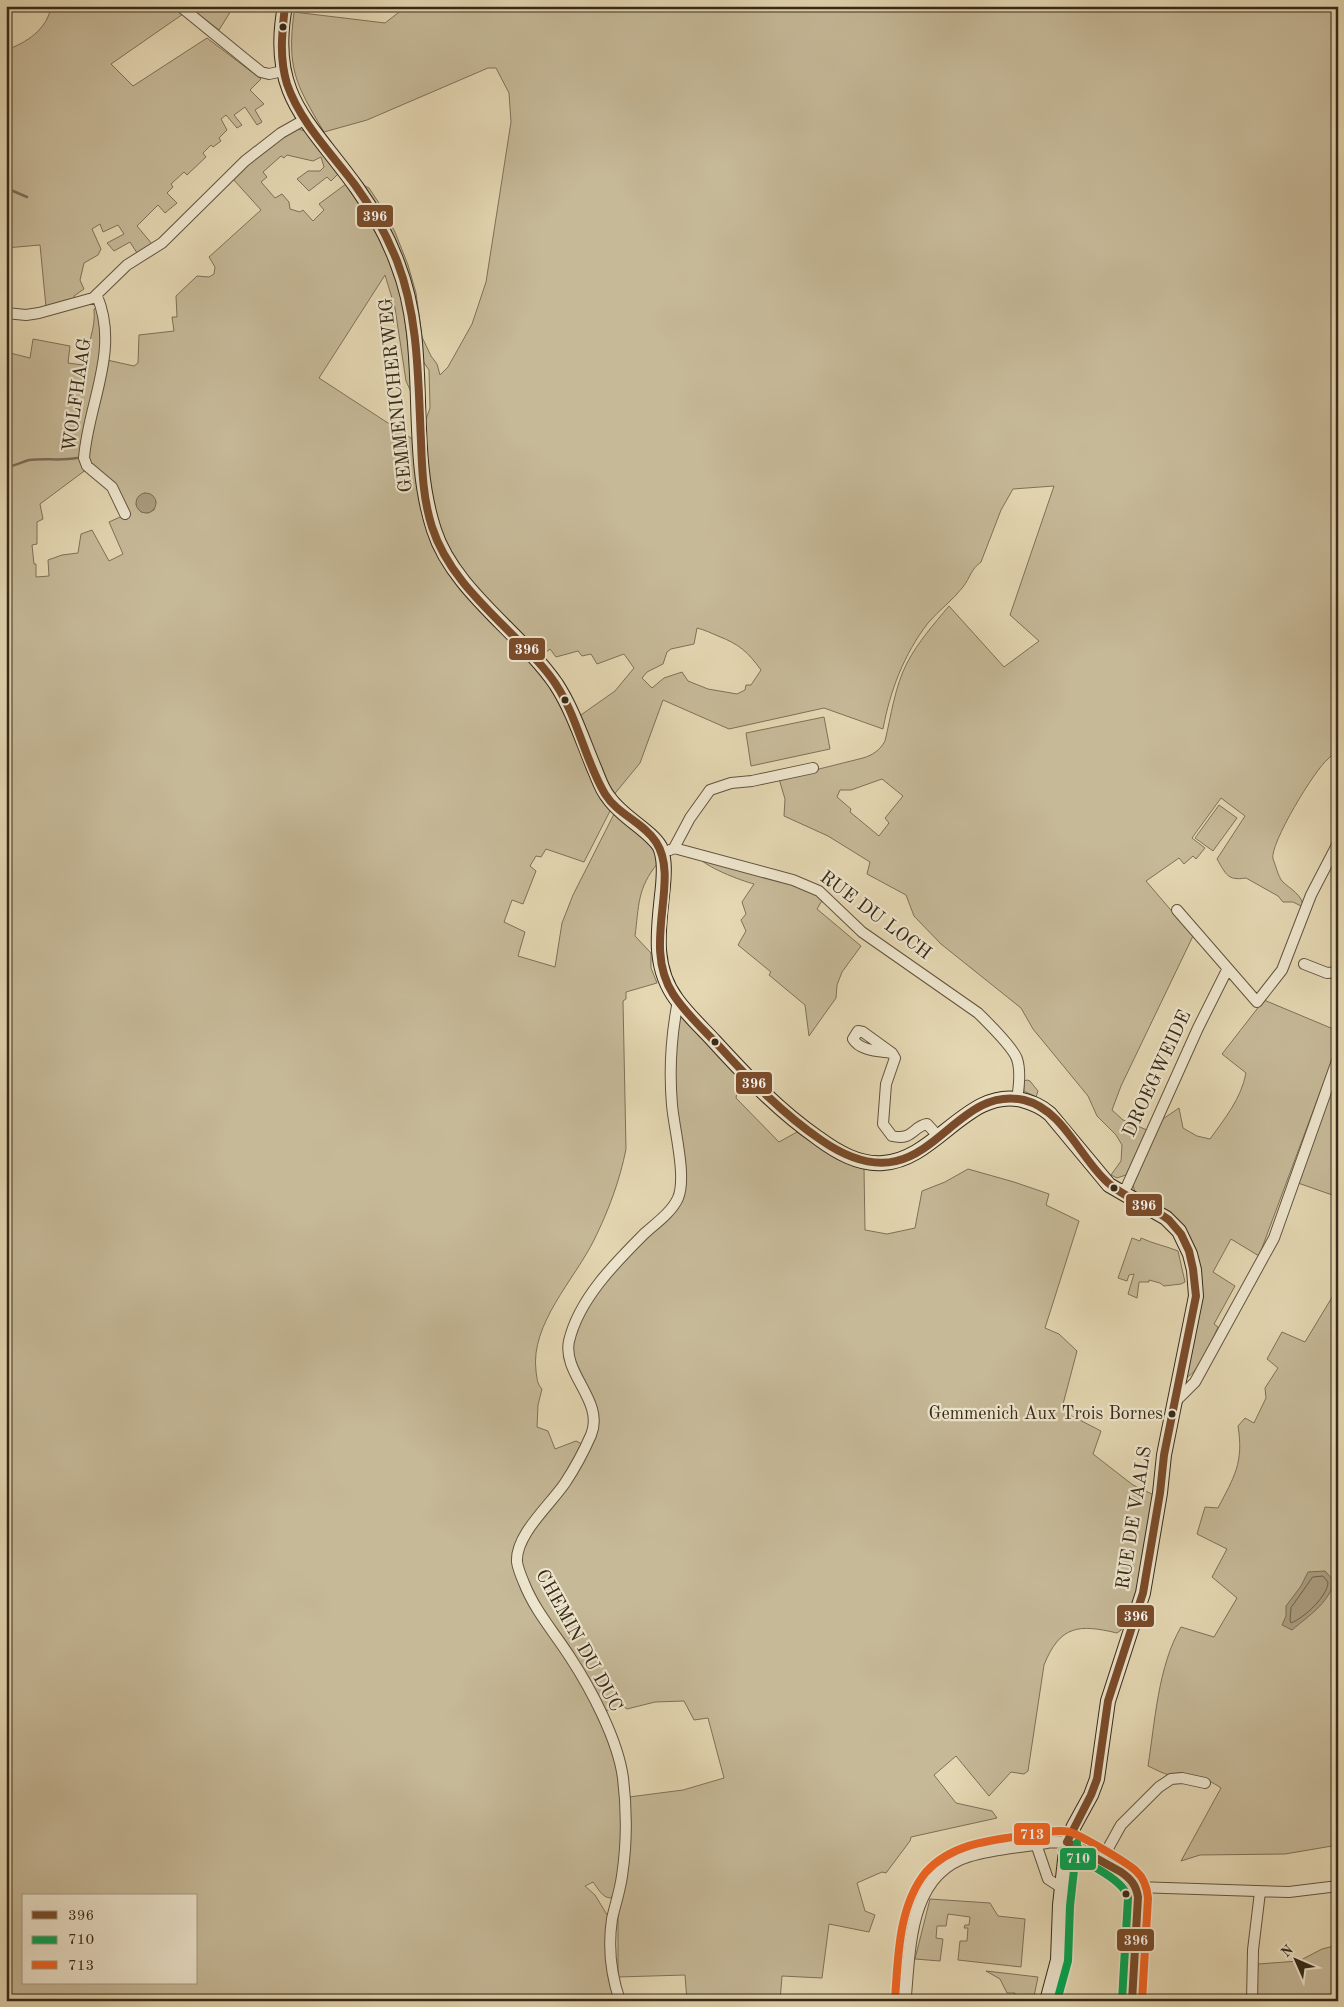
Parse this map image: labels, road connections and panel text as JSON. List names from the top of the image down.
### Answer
{
  "streets": {
    "main road": ["GEMMENICHERWEG", "RUE DE VAALS"],
    "street": [
      "WOLFHAAG",
      "RUE DU LOCH",
      "DROEGWEIDE",
      "CHEMIN DU DUC"
    ]
  },
  "crossings": [
    ["GEMMENICHERWEG", "RUE DU LOCH"],
    ["GEMMENICHERWEG", "RUE DE VAALS"],
    ["RUE DU LOCH", "RUE DE VAALS"],
    ["DROEGWEIDE", "RUE DE VAALS"],
    ["RUE DE VAALS", "CHEMIN DU DUC"]
  ],
  "places": ["Gemmenich Aux Trois Bornes"],
  "lines": ["transit line 396", "transit line 713", "transit line 710"],
  "legend": ["396", "710", "713"],
  "north": "top left"
}
